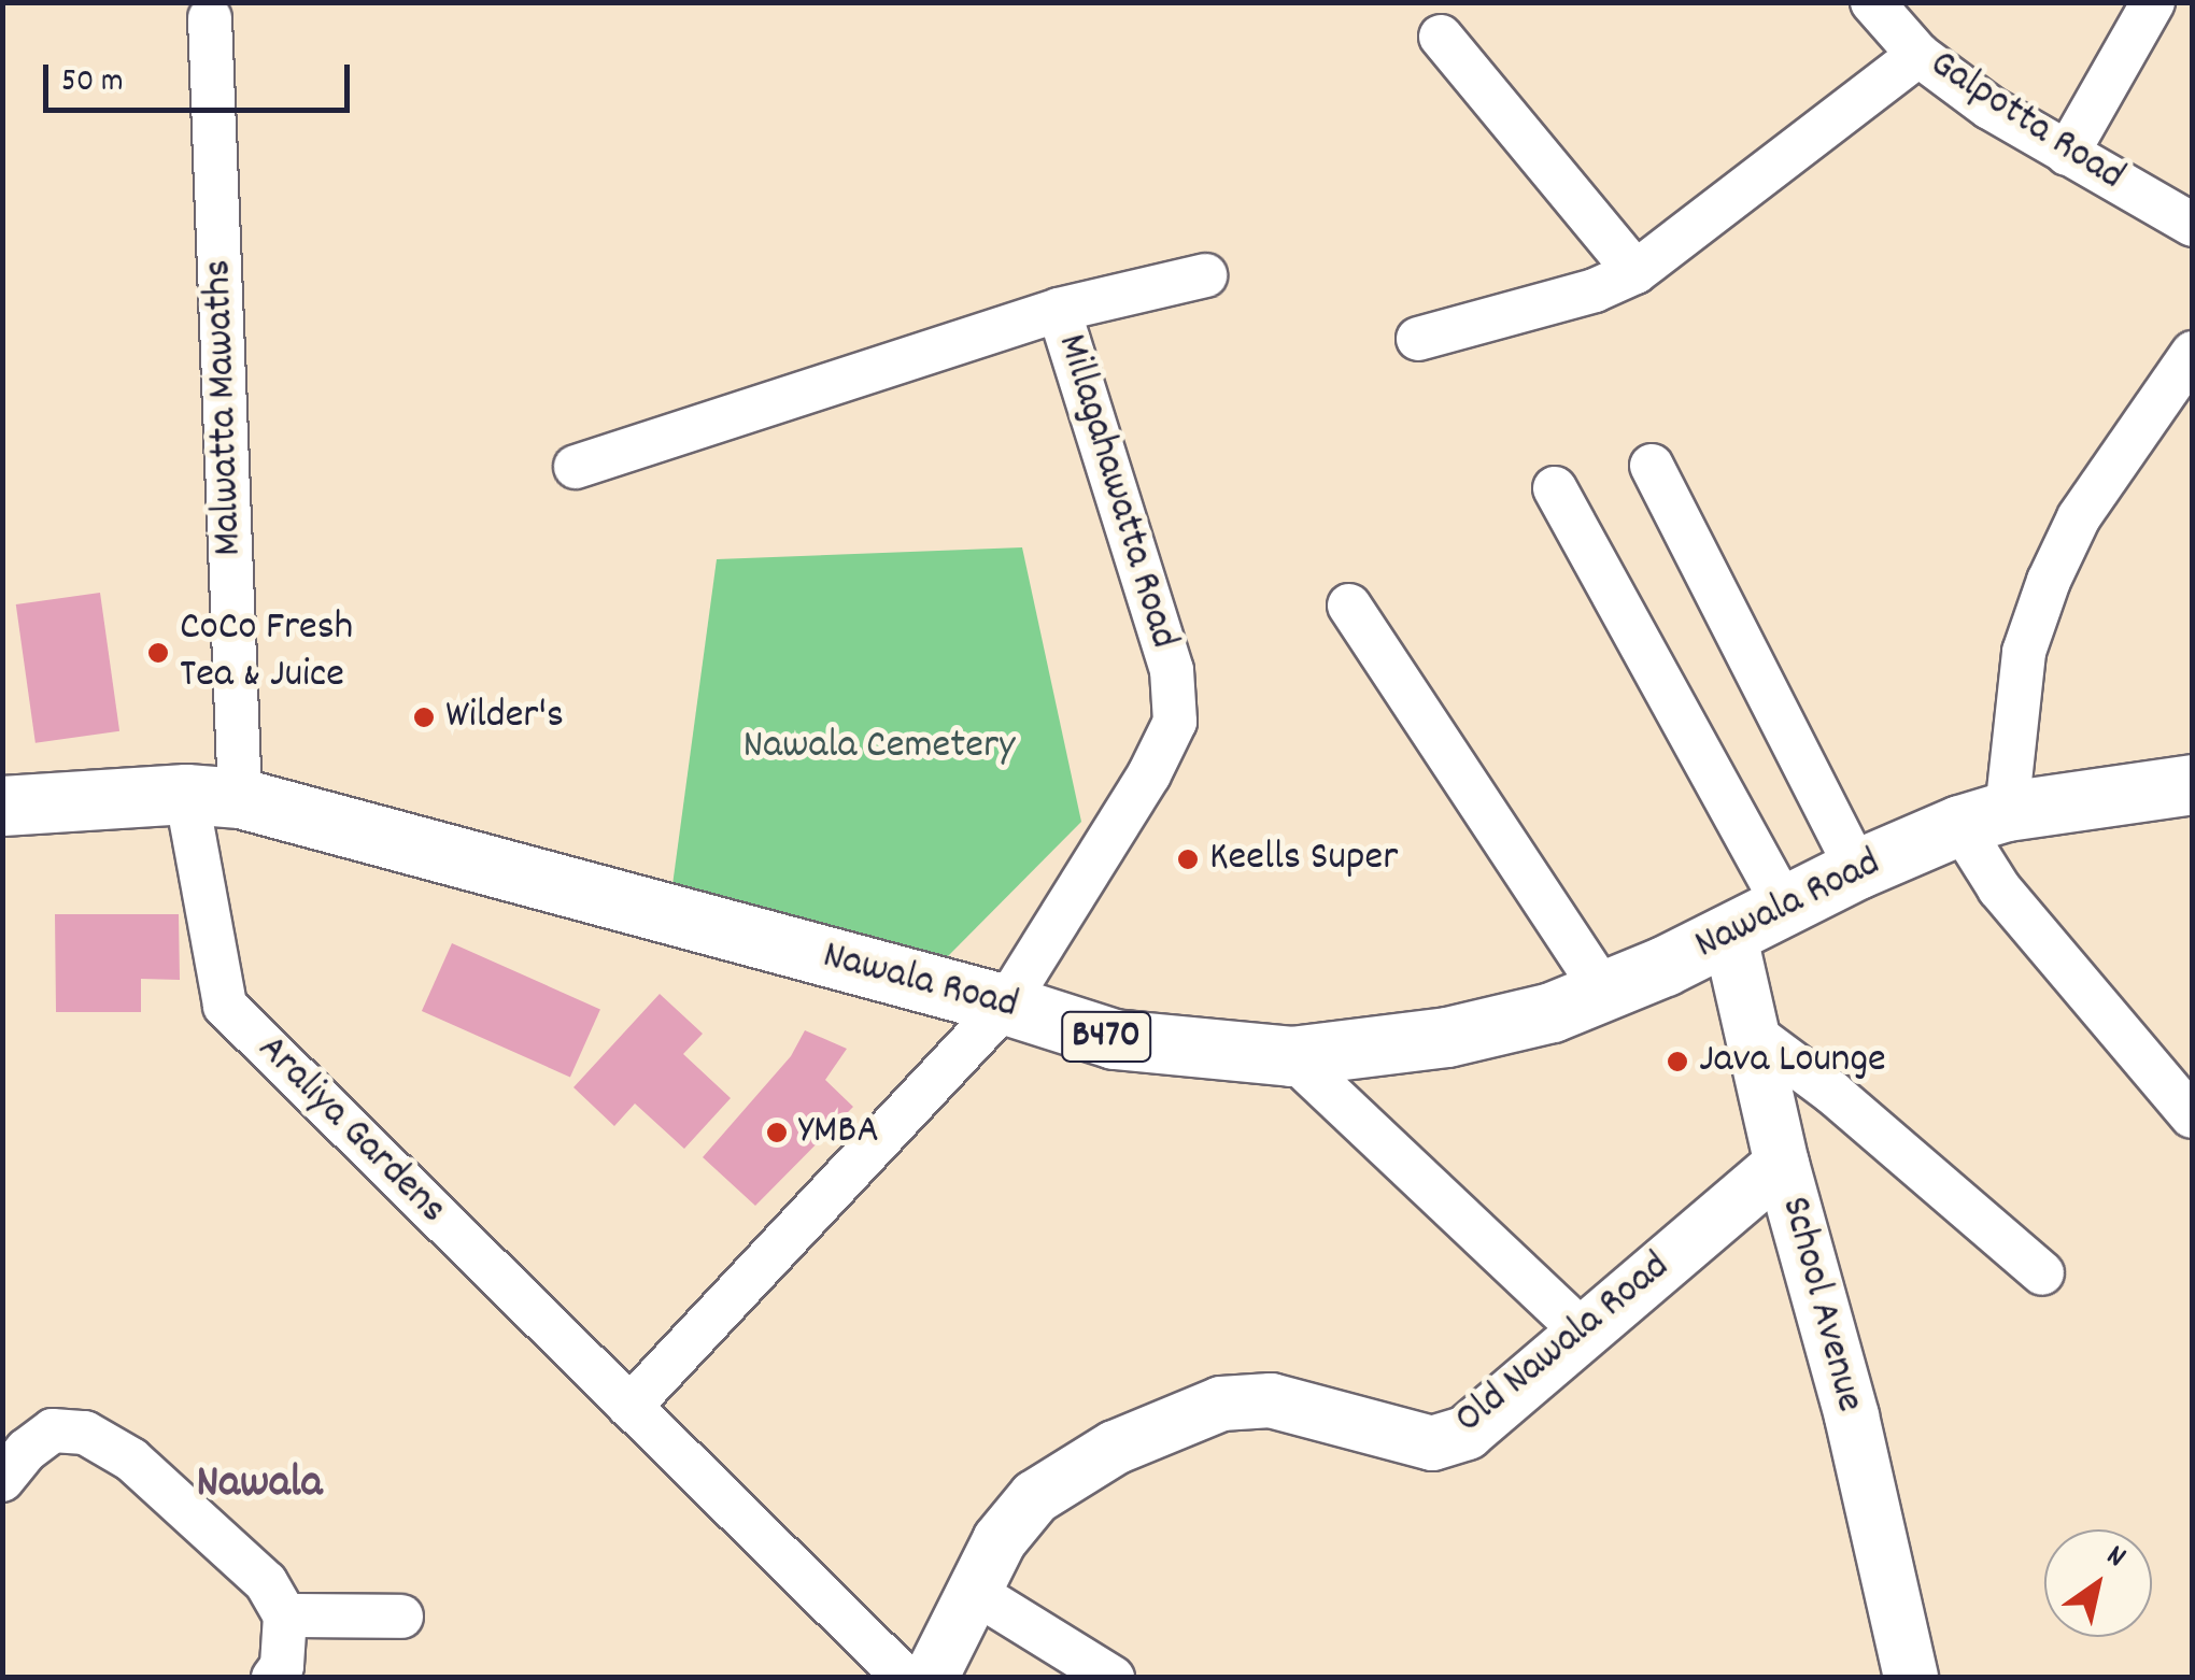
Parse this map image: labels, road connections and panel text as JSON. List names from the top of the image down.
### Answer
{
  "streets": {
    "main road": ["Nawala Road", "B470"],
    "street": [
      "Galpotta Road",
      "Malwatta Mawaths",
      "Millagahawatta Road",
      "Araliya Gardens",
      "School Avenue",
      "Old Nawala Road"
    ]
  },
  "crossings": [
    ["Malwatta Mawaths", "Nawala Road"],
    ["Malwatta Mawaths", "Araliya Gardens"],
    ["Millagahawatta Road", "Nawala Road"],
    ["Nawala Road", "Araliya Gardens"],
    ["Nawala Road", "School Avenue"],
    ["School Avenue", "Old Nawala Road"]
  ],
  "districts": ["Nawala"],
  "parks": ["Nawala Cemetery"],
  "places": [
    "CoCo Fresh Tea & Juice",
    "Wilder's",
    "Keells Super",
    "Java Lounge",
    "YMBA"
  ],
  "scale_bar": "50 m",
  "north": "top right"
}
